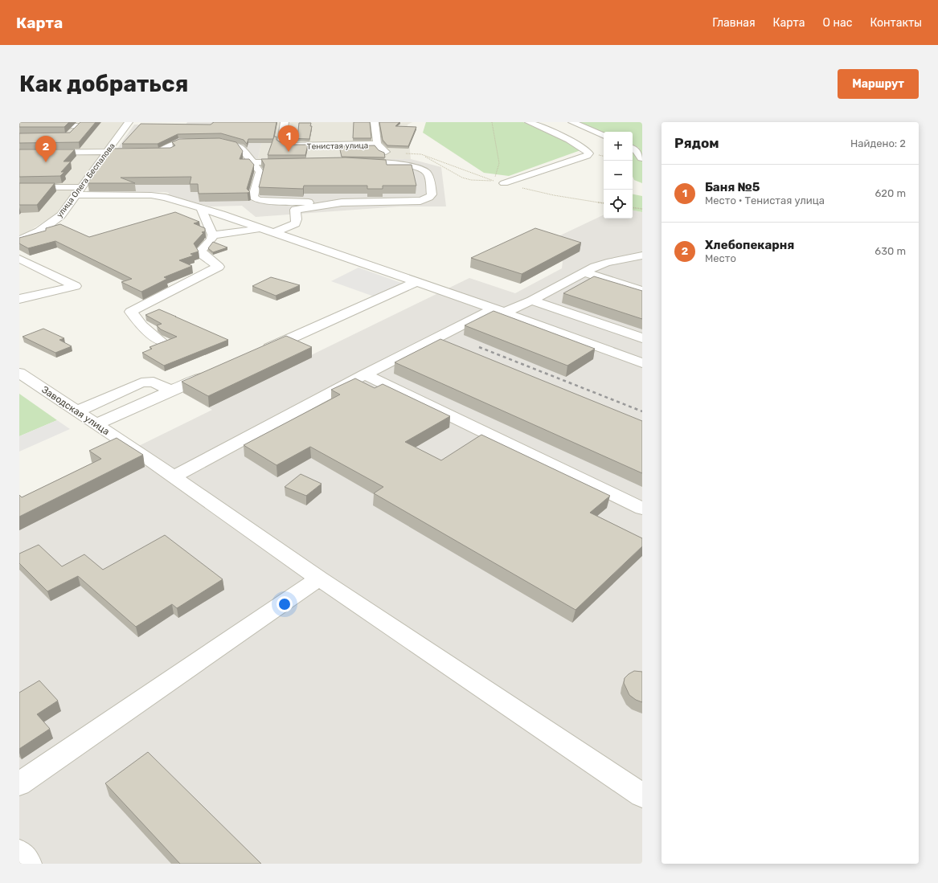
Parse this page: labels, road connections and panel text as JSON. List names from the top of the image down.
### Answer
{
  "streets": {
    "street": ["Тенистая улица", "улица Олега Беспалова", "Заводская улица"]
  },
  "page": {
    "header": "Карта",
    "nav": [
      "Главная",
      "Карта",
      "О нас",
      "Контакты"
    ],
    "buttons": "Маршрут",
    "title": "Как добраться",
    "heading": ["Рядом", "Найдено: 2"],
    "pins": ["1", "2"],
    "map_buttons": ["+", "−"],
    "list": [
      {
        "mark": "1",
        "name": "Баня №5",
        "note": "Место · Тенистая улица",
        "value": "620 m"
      },
      {
        "mark": "2",
        "name": "Хлебопекарня",
        "note": "Место",
        "value": "630 m"
      }
    ]
  }
}
